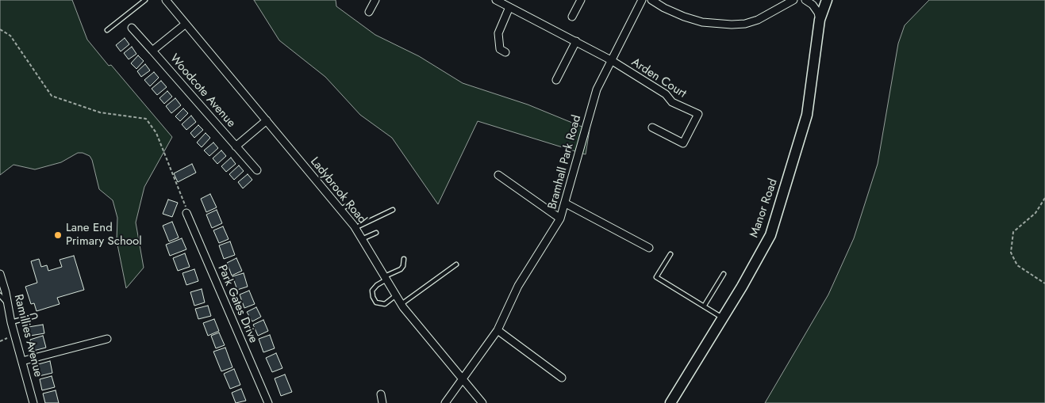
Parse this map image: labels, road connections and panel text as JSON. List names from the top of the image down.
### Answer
{
  "streets": {
    "street": [
      "Arden Court",
      "Woodcote Avenue",
      "Bramhall Park Road",
      "Ladybrook Road",
      "Manor Road",
      "Park Gates Drive",
      "Ramillies Avenue"
    ]
  },
  "crossings": [
    ["Arden Court", "Bramhall Park Road"],
    ["Woodcote Avenue", "Ladybrook Road"],
    ["Bramhall Park Road", "Ladybrook Road"]
  ],
  "places": ["Lane End Primary School"]
}
